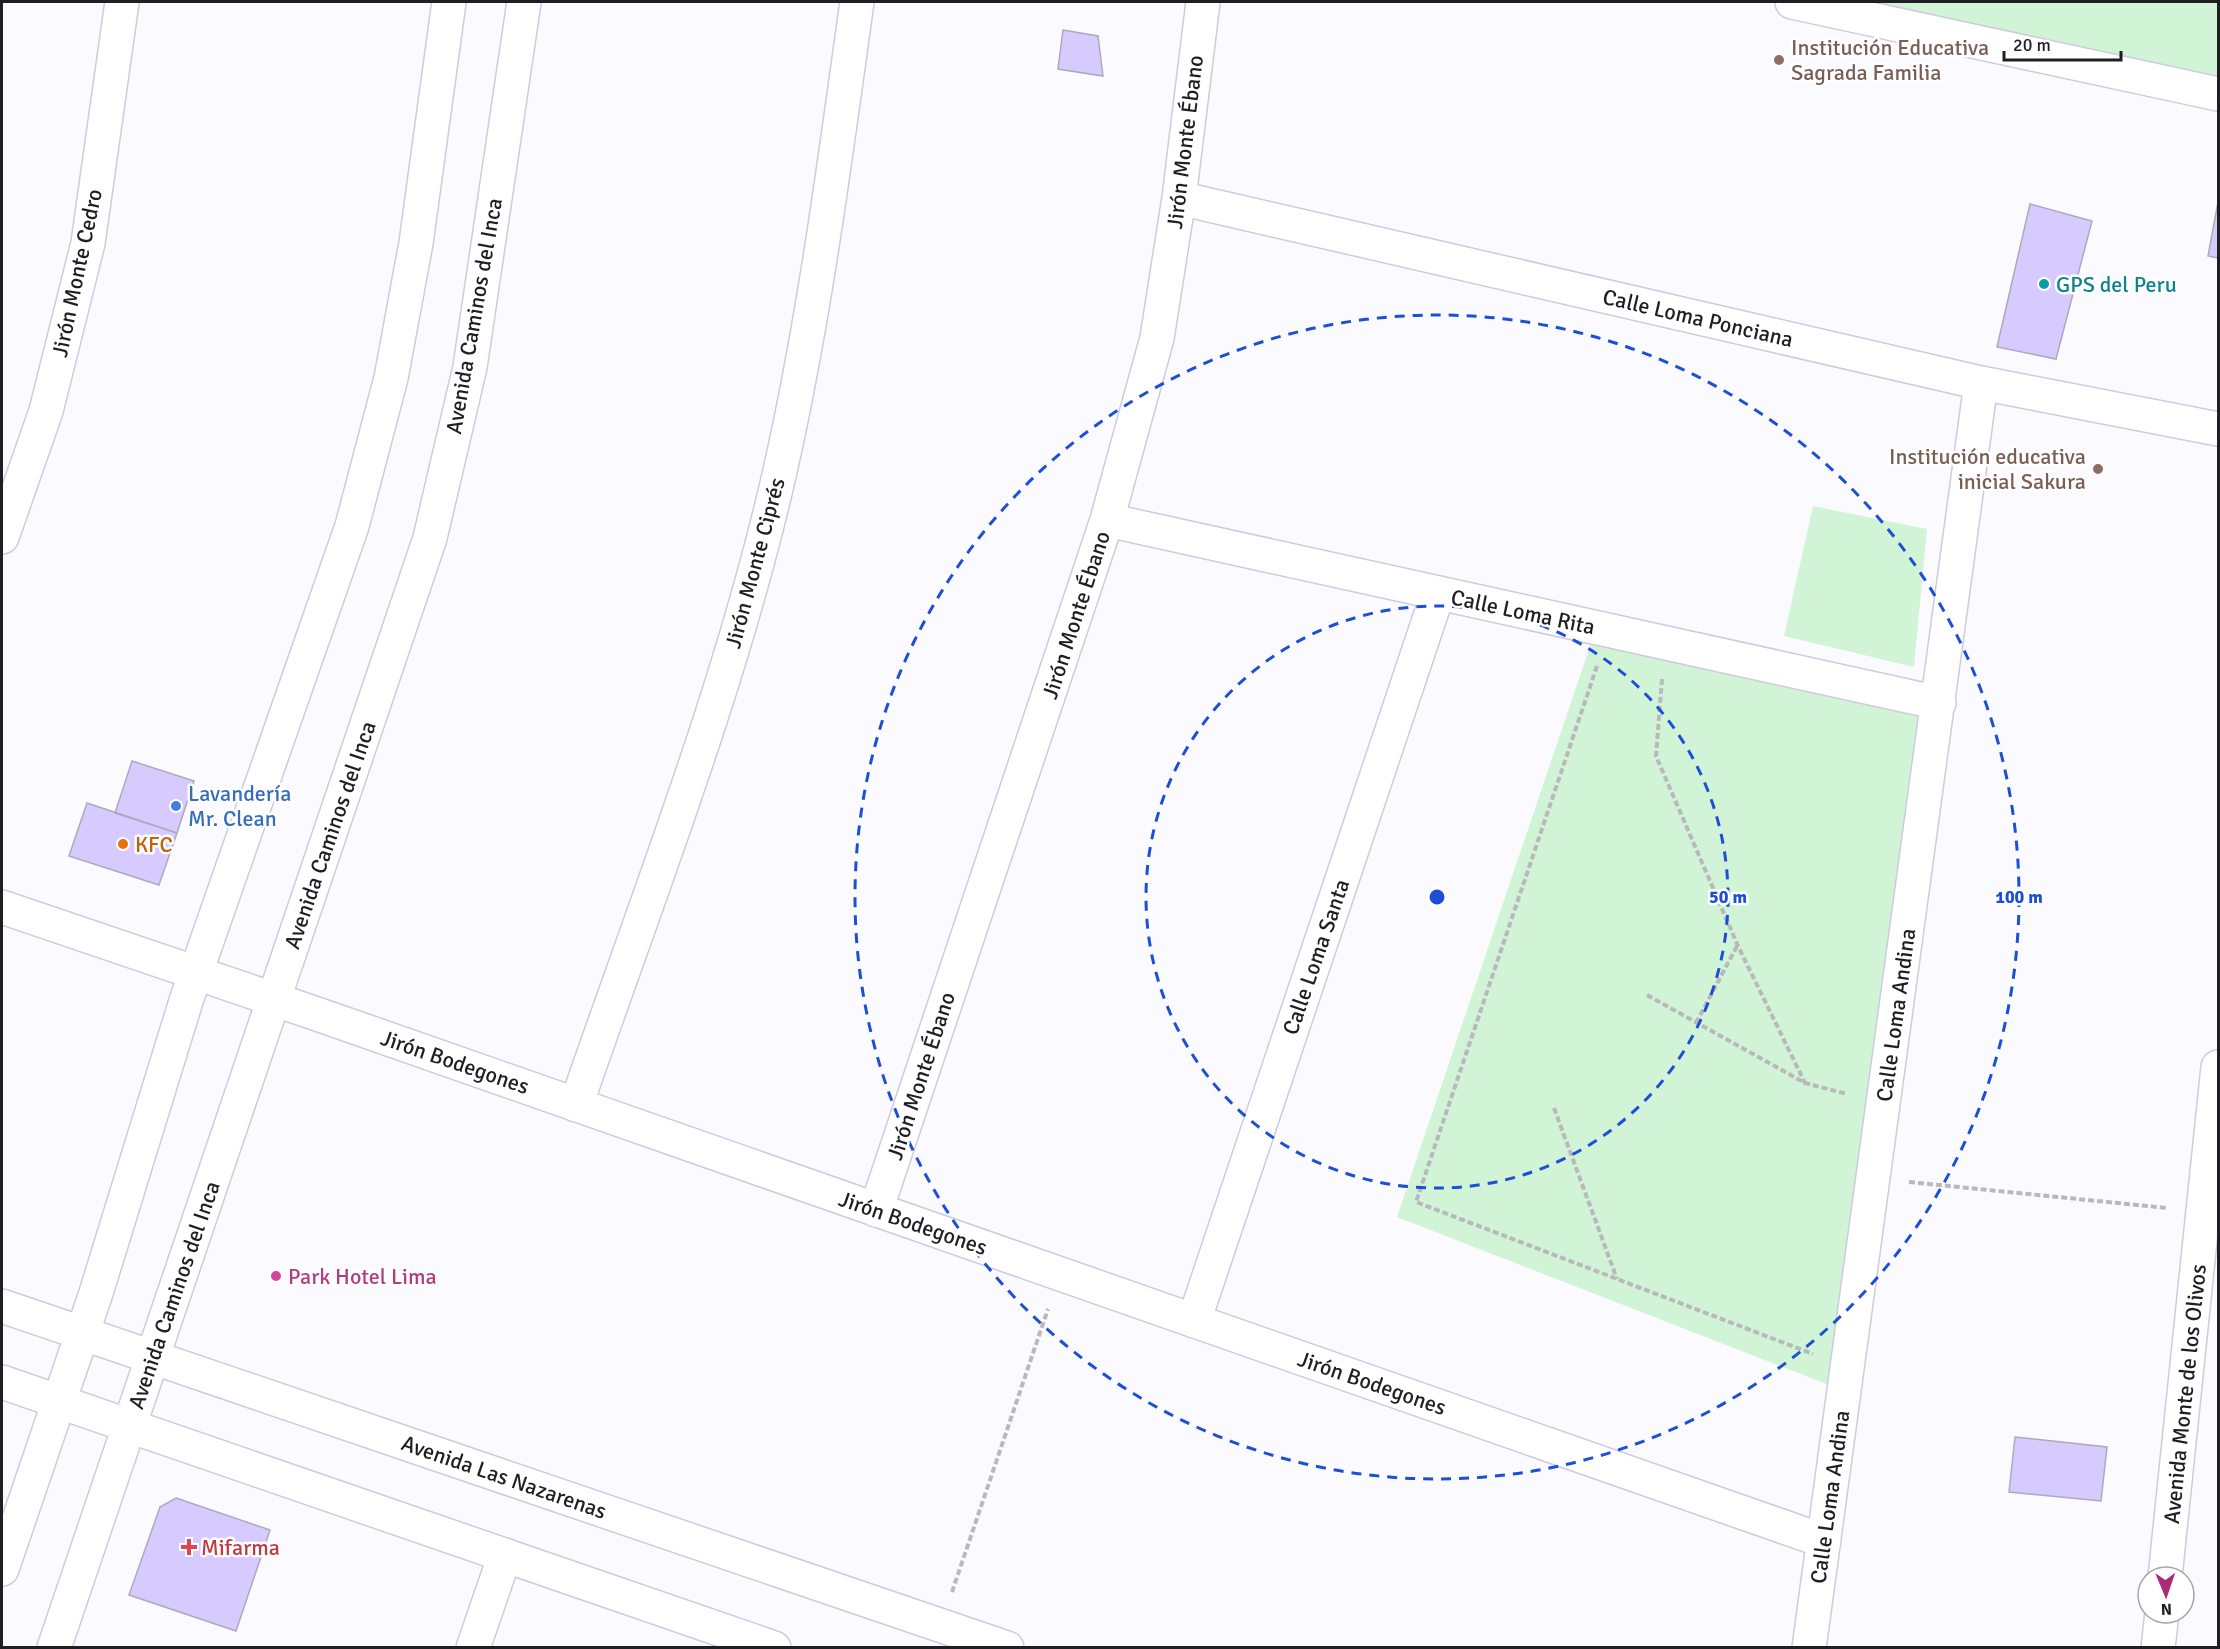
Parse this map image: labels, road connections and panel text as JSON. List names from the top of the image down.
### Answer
{
  "streets": {
    "street": [
      "Jirón Monte Ébano",
      "Jirón Monte Cedro",
      "Avenida Caminos del Inca",
      "Calle Loma Ponciana",
      "Jirón Monte Ciprés",
      "Calle Loma Rita",
      "Calle Loma Santa",
      "Calle Loma Andina",
      "Jirón Bodegones",
      "Avenida Monte de los Olivos",
      "Avenida Las Nazarenas"
    ]
  },
  "crossings": [
    ["Jirón Monte Ébano", "Calle Loma Ponciana"],
    ["Jirón Monte Ébano", "Calle Loma Rita"],
    ["Jirón Monte Ébano", "Jirón Bodegones"],
    ["Avenida Caminos del Inca", "Jirón Bodegones"],
    ["Avenida Caminos del Inca", "Avenida Las Nazarenas"],
    ["Calle Loma Ponciana", "Calle Loma Andina"],
    ["Jirón Monte Ciprés", "Jirón Bodegones"],
    ["Calle Loma Rita", "Calle Loma Santa"],
    ["Calle Loma Rita", "Calle Loma Andina"],
    ["Calle Loma Santa", "Jirón Bodegones"],
    ["Calle Loma Andina", "Jirón Bodegones"]
  ],
  "places": {
    "other": [
      "Institución Educativa Sagrada Familia",
      "GPS del Peru",
      "Institución educativa inicial Sakura",
      "Lavandería Mr. Clean",
      "KFC",
      "Park Hotel Lima"
    ],
    "health": ["Mifarma"]
  },
  "scale_bar": "20 m",
  "north": "bottom",
  "rings": ["50 m", "100 m"]
}
